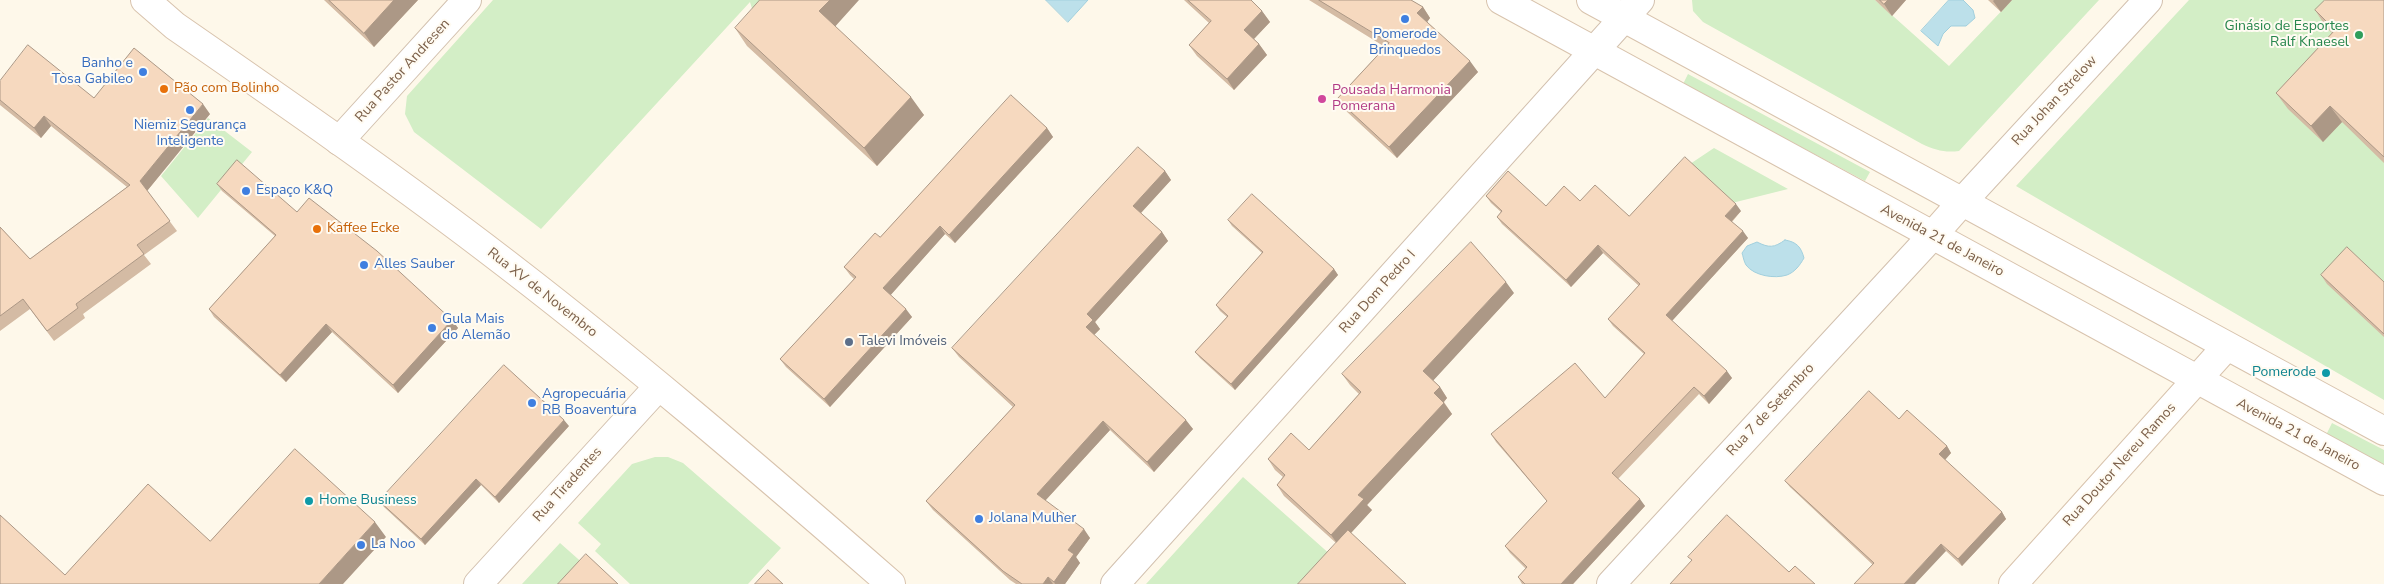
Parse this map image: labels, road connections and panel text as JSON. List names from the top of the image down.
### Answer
{
  "streets": {
    "main road": [
      "Rua Pastor Andresen",
      "Rua Johan Strelow",
      "Avenida 21 de Janeiro",
      "Rua Dom Pedro I",
      "Rua XV de Novembro",
      "Rua 7 de Setembro",
      "Rua Doutor Nereu Ramos",
      "Rua Tiradentes"
    ]
  },
  "crossings": [
    ["Rua Pastor Andresen", "Rua XV de Novembro"],
    ["Rua Johan Strelow", "Avenida 21 de Janeiro"],
    ["Rua Johan Strelow", "Rua 7 de Setembro"],
    ["Avenida 21 de Janeiro", "Rua Dom Pedro I"],
    ["Avenida 21 de Janeiro", "Rua 7 de Setembro"],
    ["Avenida 21 de Janeiro", "Rua Doutor Nereu Ramos"],
    ["Rua XV de Novembro", "Rua Tiradentes"]
  ],
  "places": [
    "Pomerode Brinquedos",
    "Ginásio de Esportes Ralf Knaesel",
    "Banho e Tosa Gabileo",
    "Pão com Bolinho",
    "Pousada Harmonia Pomerana",
    "Niemiz Segurança Inteligente",
    "Espaço K&Q",
    "Kaffee Ecke",
    "Alles Sauber",
    "Gula Mais do Alemão",
    "Talevi Imóveis",
    "Pomerode",
    "Agropecuária RB Boaventura",
    "Home Business",
    "Jolana Mulher",
    "La Noo"
  ]
}
